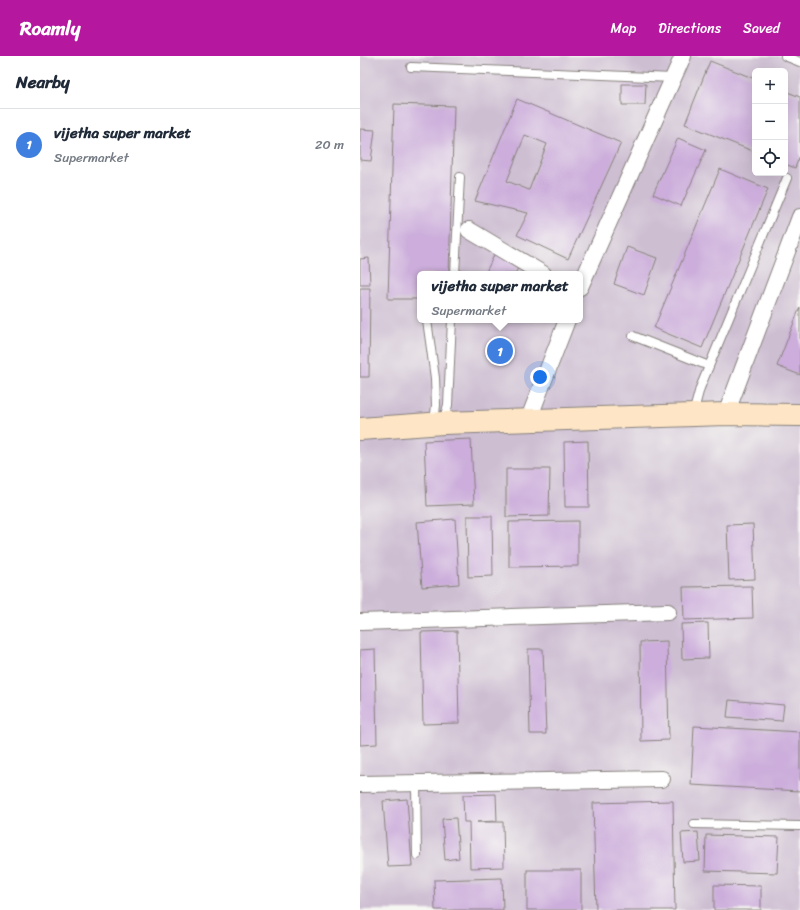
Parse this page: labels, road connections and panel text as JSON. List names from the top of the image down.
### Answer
{
  "page": {
    "header": "Roamly",
    "nav": ["Map", "Directions", "Saved"],
    "heading": "Nearby",
    "map_buttons": ["+", "−"],
    "list": [
      {
        "mark": "1",
        "name": "vijetha super market",
        "note": "Supermarket",
        "value": "20 m"
      }
    ],
    "popup": ["vijetha super market", "Supermarket"],
    "pins": "1"
  }
}
